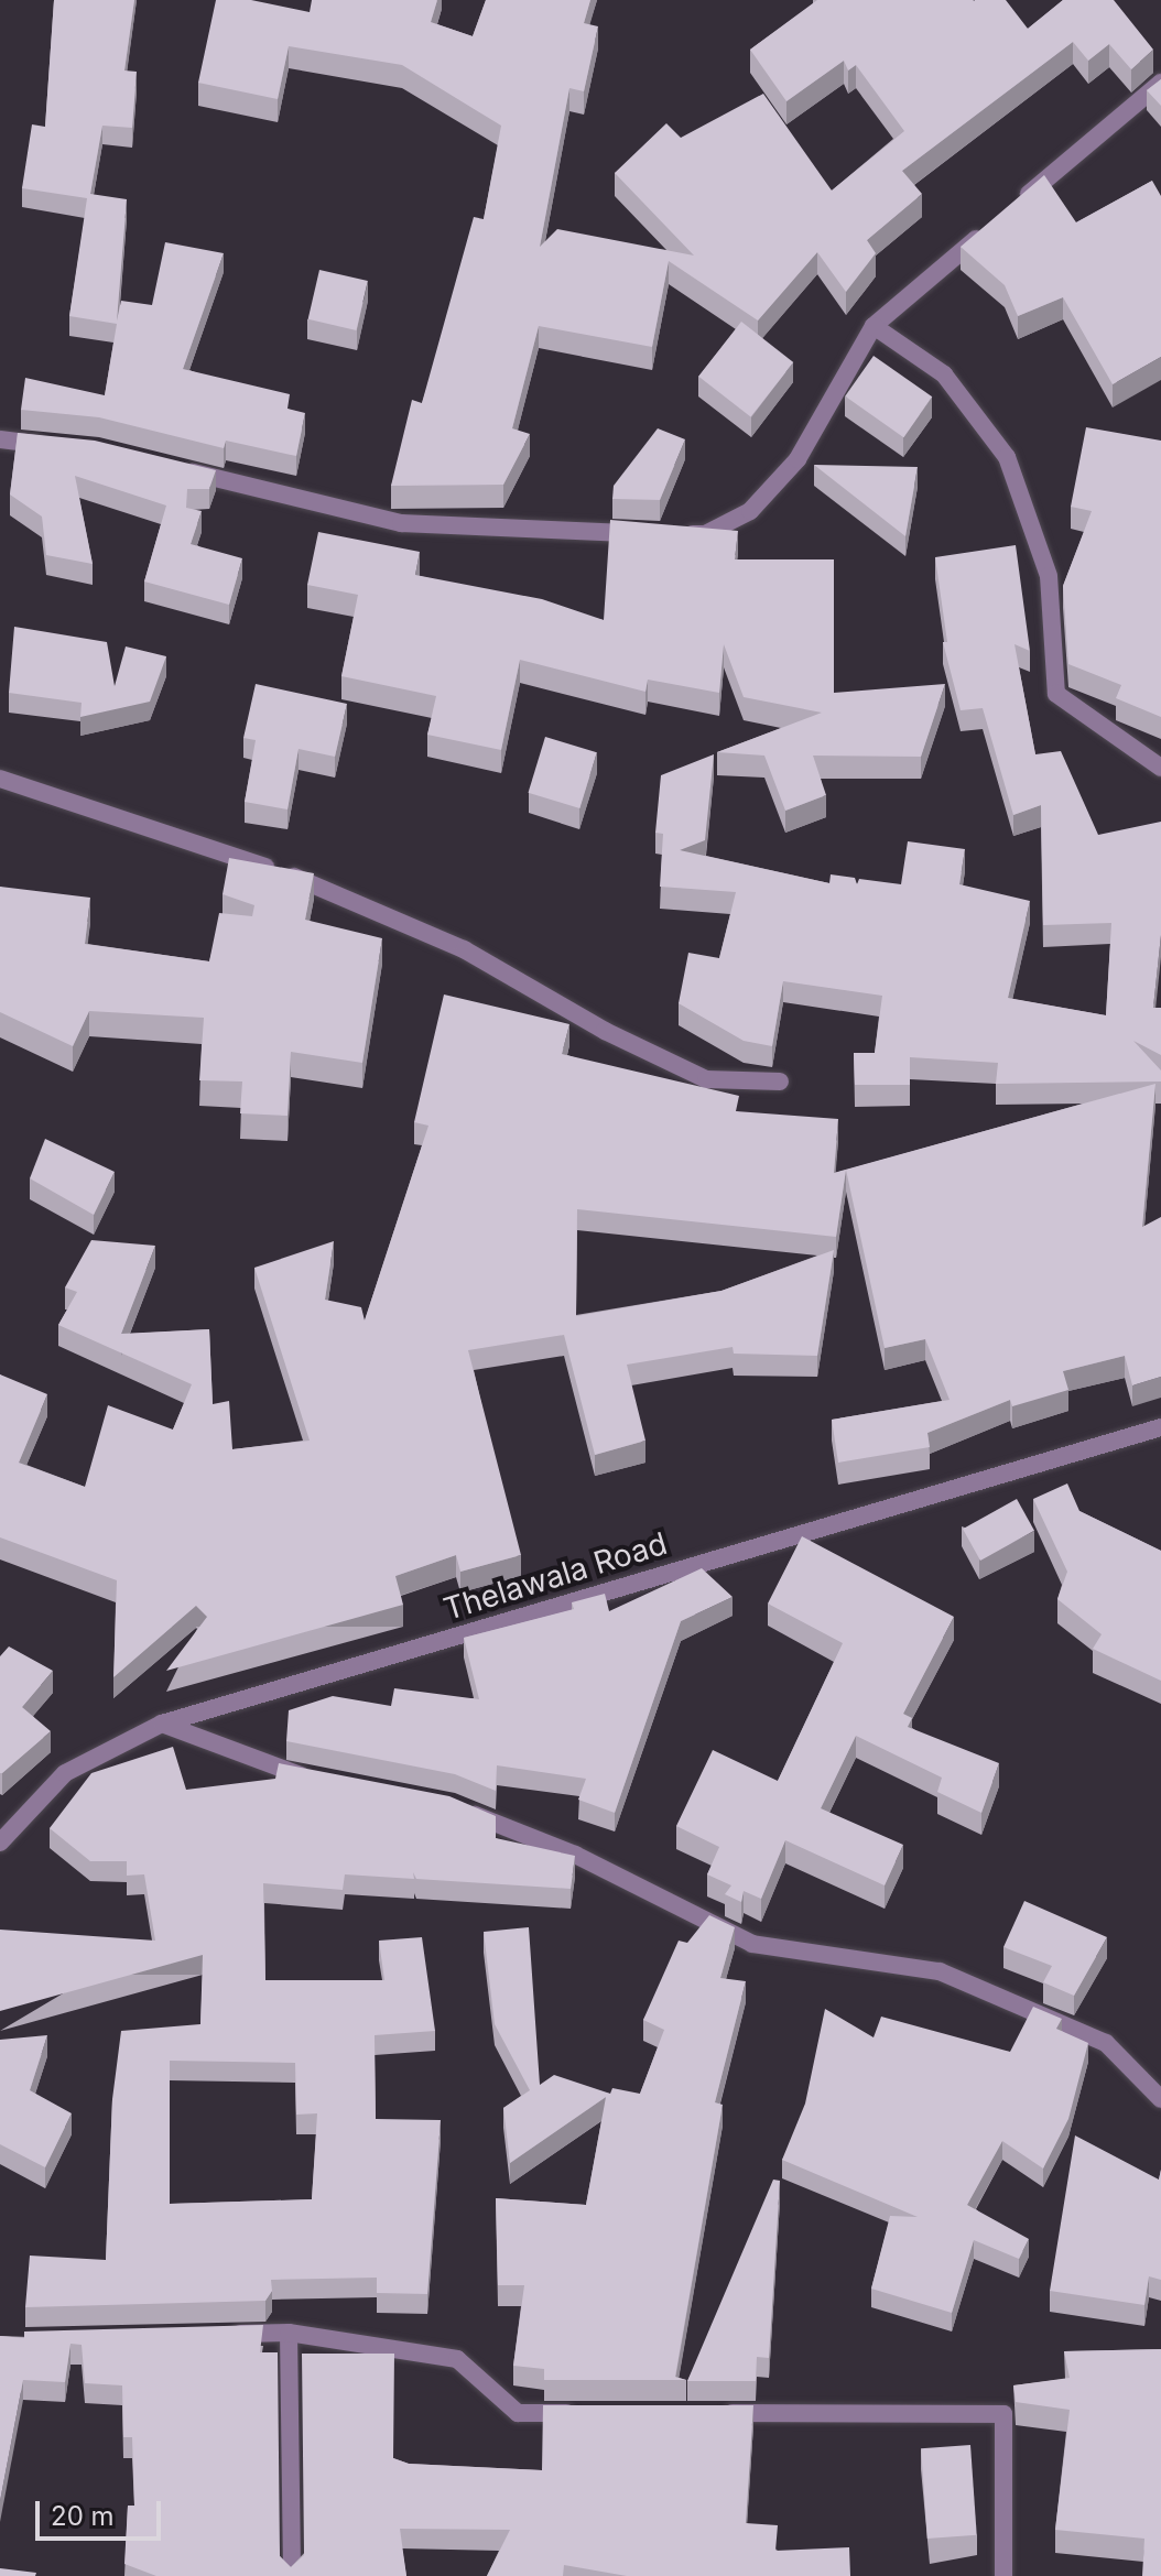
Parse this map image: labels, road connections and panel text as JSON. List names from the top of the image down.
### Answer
{
  "streets": {
    "street": ["Thelawala Road"]
  },
  "scale_bar": "20 m"
}
